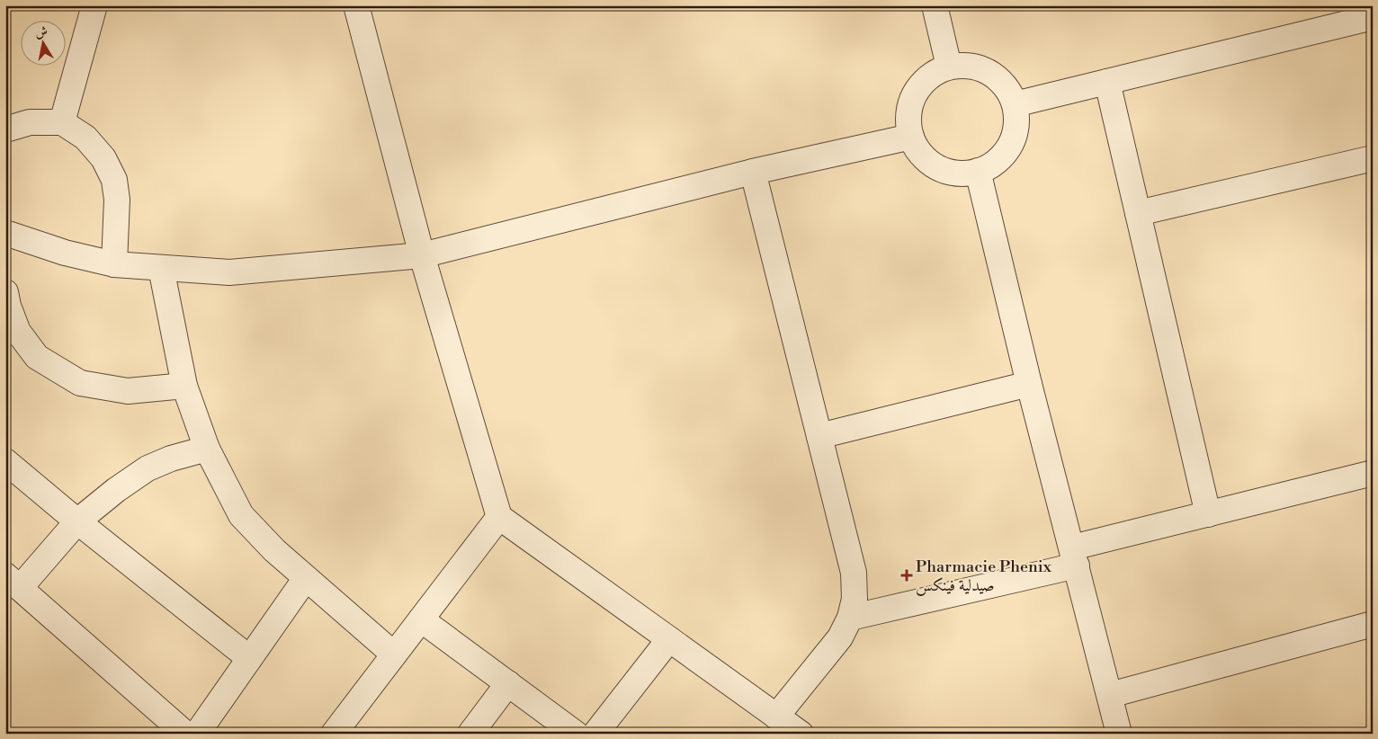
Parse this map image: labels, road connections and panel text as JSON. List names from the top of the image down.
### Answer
{
  "places": {
    "health": ["Pharmacie Phenix صيدلية فينكس"]
  },
  "north": "top"
}
